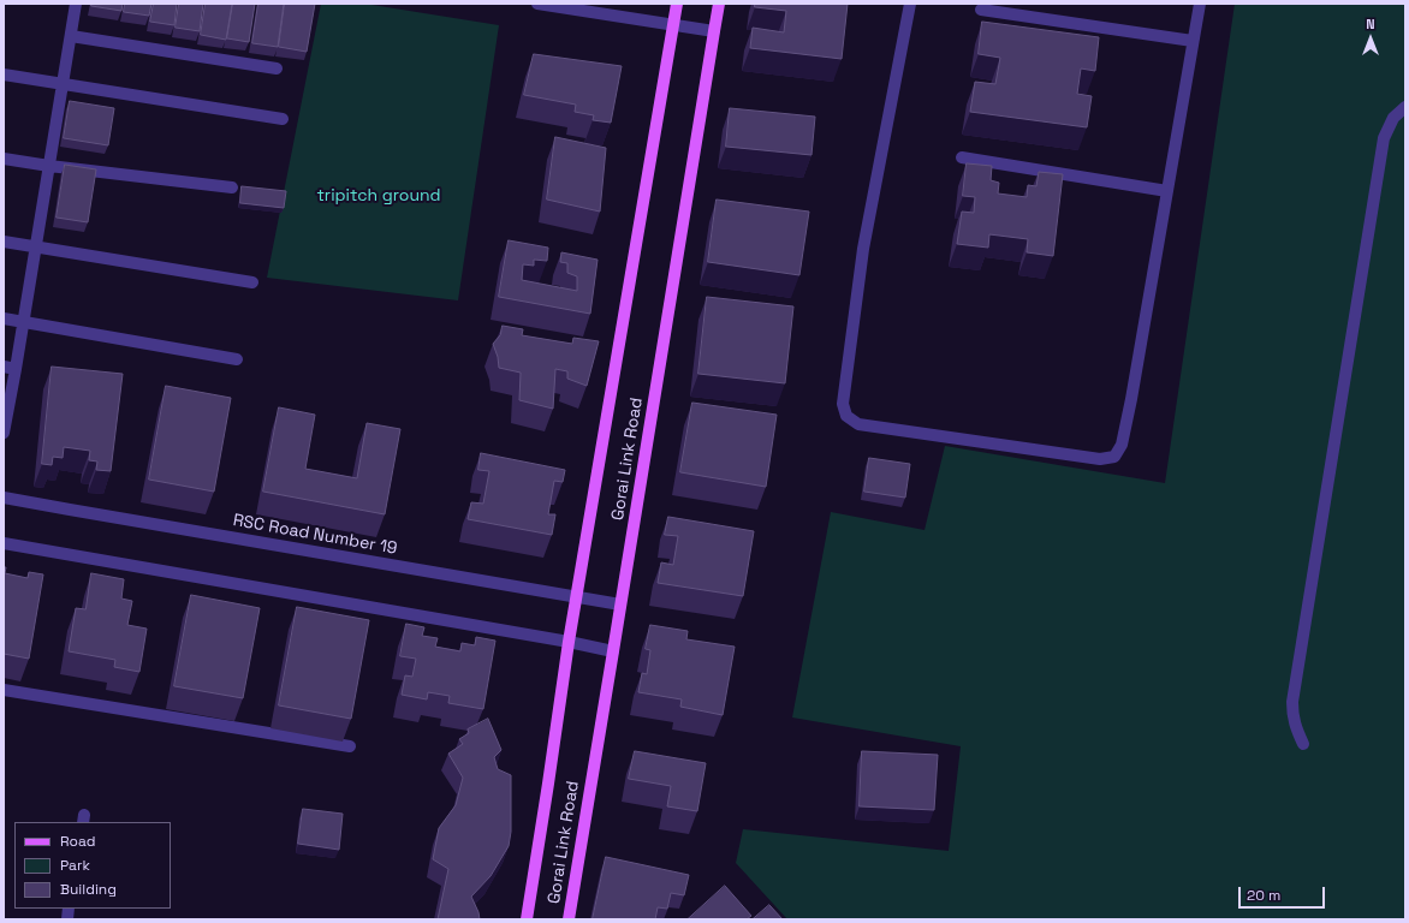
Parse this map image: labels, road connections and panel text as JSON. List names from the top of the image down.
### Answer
{
  "streets": {
    "main road": ["Gorai Link Road"],
    "street": ["RSC Road Number 19"]
  },
  "crossings": [
    ["Gorai Link Road", "RSC Road Number 19"]
  ],
  "parks": ["tripitch ground"],
  "legend": ["Road", "Park", "Building"],
  "scale_bar": "20 m",
  "north": "top"
}
